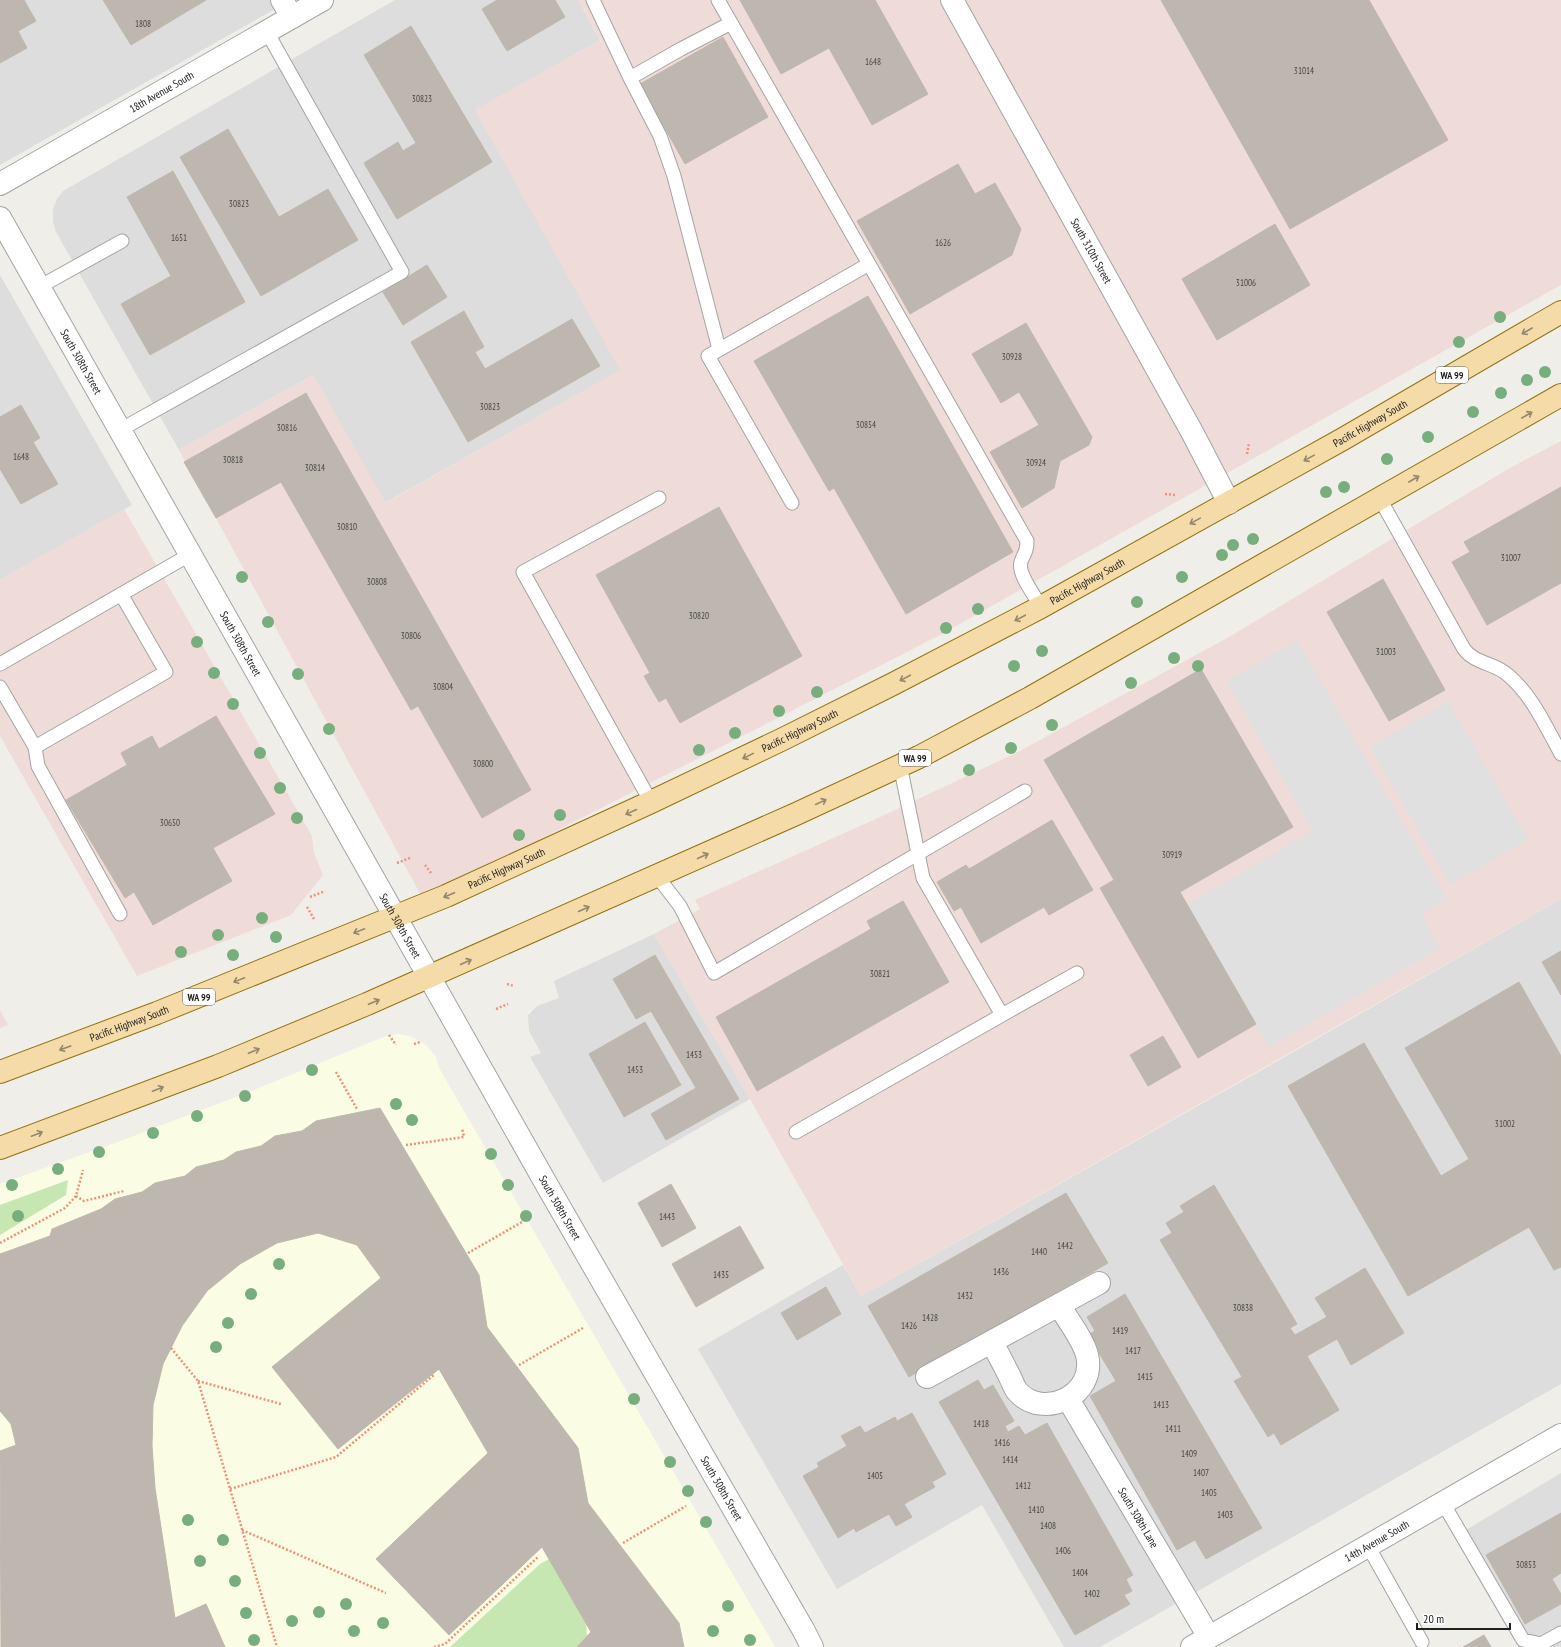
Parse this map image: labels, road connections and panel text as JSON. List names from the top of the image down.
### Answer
{
  "streets": {
    "main road": ["WA 99", "Pacific Highway South"],
    "street": [
      "18th Avenue South",
      "South 310th Street",
      "South 308th Street",
      "South 308th Lane",
      "14th Avenue South"
    ]
  },
  "crossings": [
    ["South 310th Street", "Pacific Highway South"],
    ["South 308th Street", "WA 99"],
    ["South 308th Street", "Pacific Highway South"],
    ["South 308th Lane", "14th Avenue South"]
  ],
  "house_numbers": [
    "1808",
    "1648",
    "31014",
    "30823",
    "30823",
    "1651",
    "1626",
    "31006",
    "30928",
    "30823",
    "30854",
    "30816",
    "1648",
    "30818",
    "30924",
    "30814",
    "30810",
    "31007",
    "30808",
    "30820",
    "30806",
    "31003",
    "30804",
    "30800",
    "30650",
    "30919",
    "30821",
    "1453",
    "1453",
    "31002",
    "1443",
    "1442",
    "1440",
    "1436",
    "1435",
    "1432",
    "30838",
    "1428",
    "1426",
    "1419",
    "1417",
    "1415",
    "1413",
    "1418",
    "1411",
    "1416",
    "1409",
    "1414",
    "1407",
    "1405",
    "1412",
    "1405",
    "1410",
    "1403",
    "1408",
    "1406",
    "30853",
    "1404",
    "1402"
  ],
  "scale_bar": "20 m"
}
